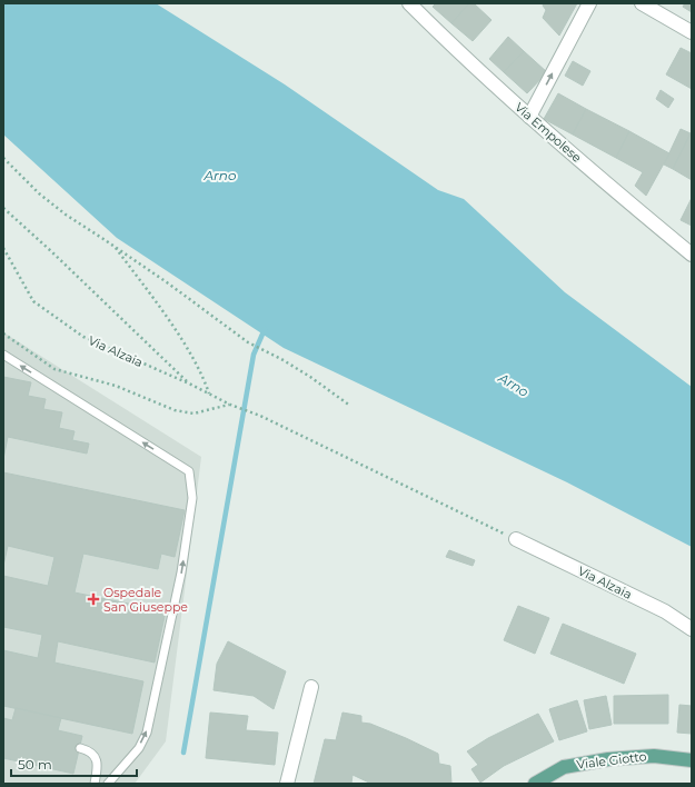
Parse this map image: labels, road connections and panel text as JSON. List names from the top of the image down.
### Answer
{
  "streets": {
    "main road": ["Viale Giotto"],
    "street": ["Via Empolese", "Via Alzaia"]
  },
  "water": ["Arno"],
  "places": {
    "health": ["Ospedale San Giuseppe"]
  },
  "scale_bar": "50 m"
}
